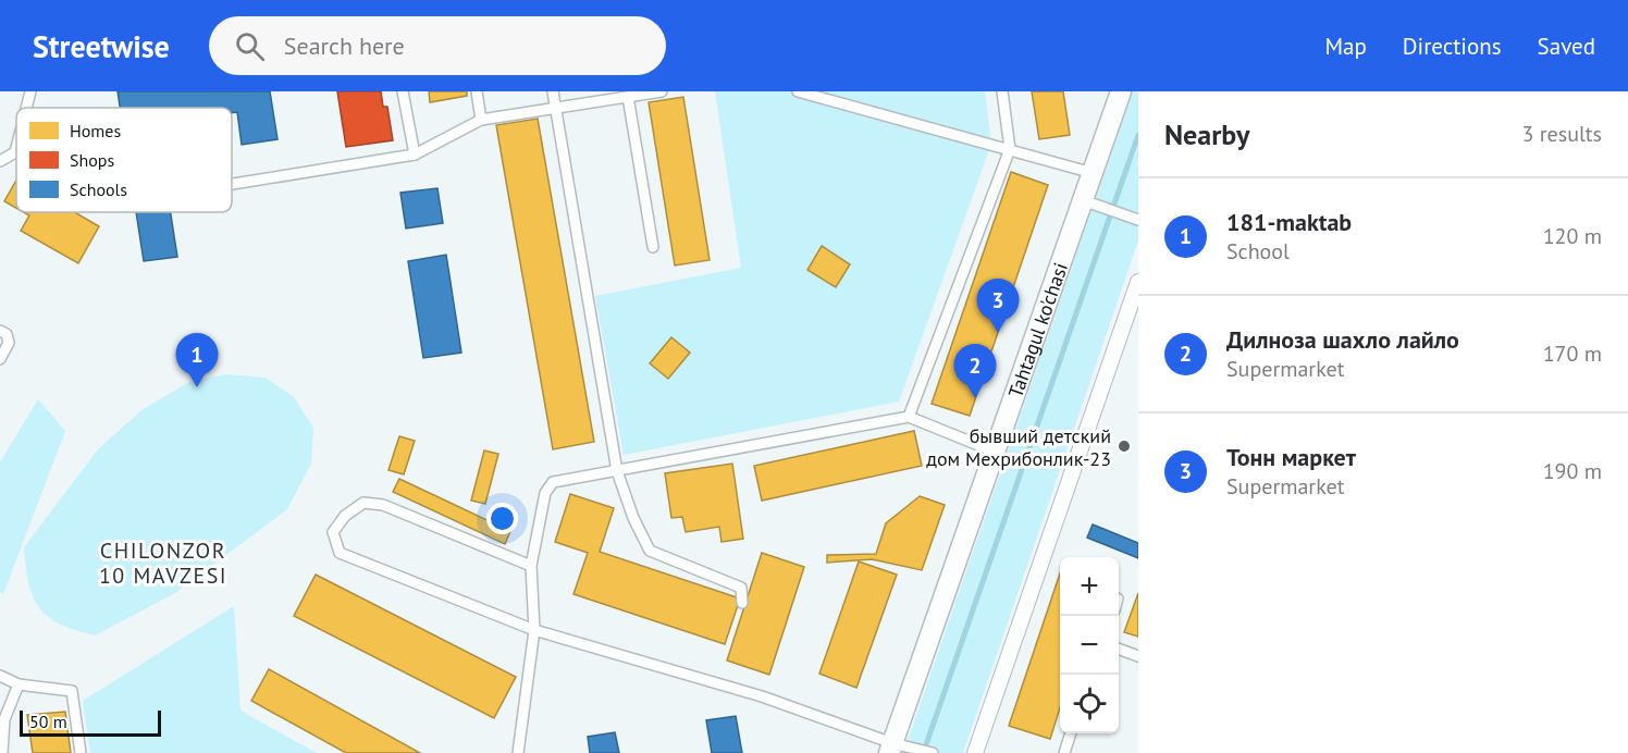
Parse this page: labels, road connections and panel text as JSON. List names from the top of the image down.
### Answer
{
  "streets": {
    "street": ["Tahtagul ko'chasi"]
  },
  "districts": ["CHILONZOR 10 MAVZESI"],
  "places": ["бывший детский дом Мехрибонлик-23"],
  "legend": ["Homes", "Shops", "Schools"],
  "scale_bar": "50 m",
  "page": {
    "header": "Streetwise",
    "search": "Search here",
    "nav": ["Map", "Directions", "Saved"],
    "heading": ["Nearby", "3 results"],
    "list": [
      {
        "mark": "1",
        "name": "181-maktab",
        "note": "School",
        "value": "120 m"
      },
      {
        "mark": "2",
        "name": "Дилноза шахло лайло",
        "note": "Supermarket",
        "value": "170 m"
      },
      {
        "mark": "3",
        "name": "Тонн маркет",
        "note": "Supermarket",
        "value": "190 m"
      }
    ],
    "pins": ["3", "1", "2"],
    "map_buttons": ["+", "−"],
    "scale": "50 m"
  }
}
